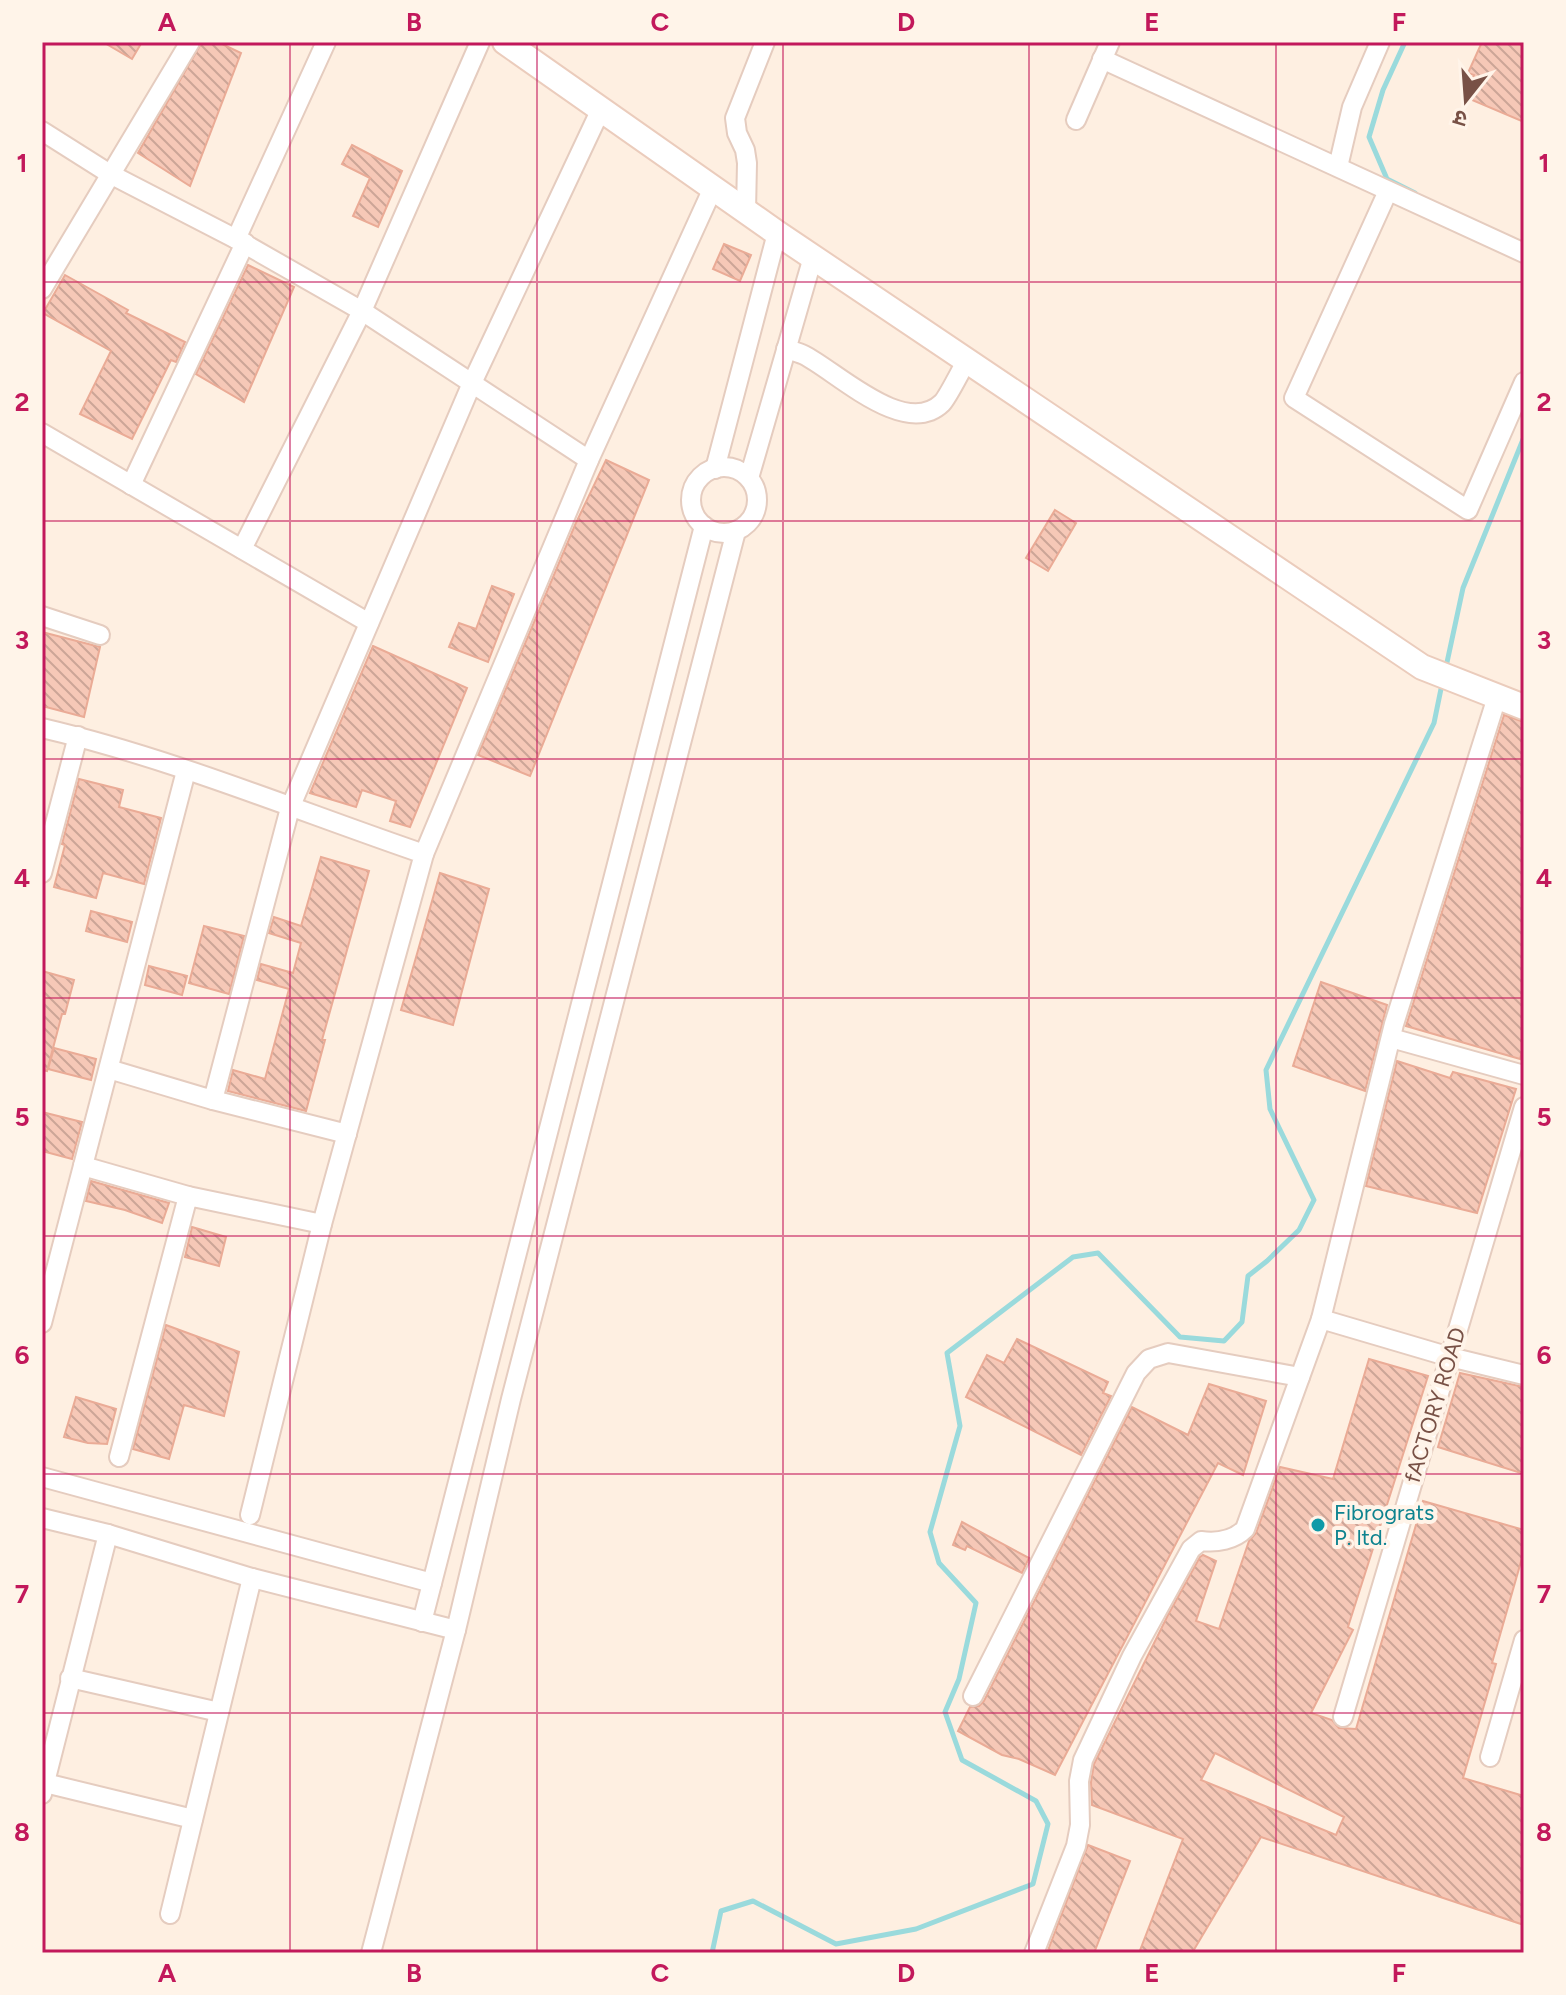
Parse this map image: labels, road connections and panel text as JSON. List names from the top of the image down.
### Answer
{
  "streets": {
    "street": ["fACTORY ROAD"]
  },
  "places": ["Fibrograts P. ltd."],
  "north": "bottom",
  "grid": {
    "columns": [
      "A",
      "B",
      "C",
      "D",
      "E",
      "F"
    ],
    "rows": [
      "1",
      "2",
      "3",
      "4",
      "5",
      "6",
      "7",
      "8"
    ]
  }
}
